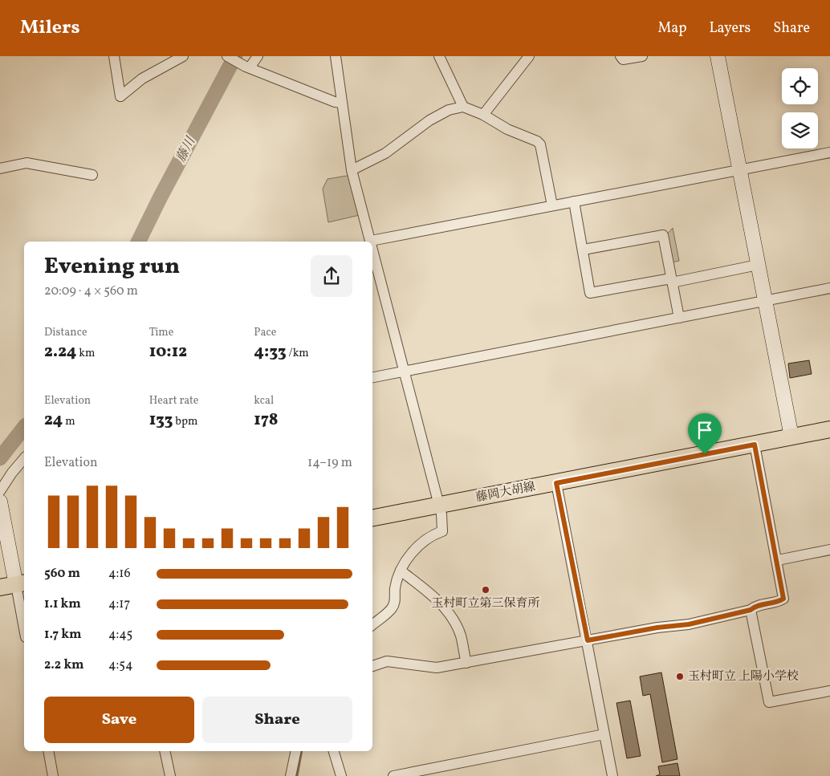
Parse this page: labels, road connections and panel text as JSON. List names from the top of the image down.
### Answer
{
  "streets": {
    "main road": ["藤岡大胡線"]
  },
  "water": ["藤川"],
  "places": ["玉村町立第三保育所", "玉村町立 上陽小学校"],
  "page": {
    "header": "Milers",
    "nav": ["Map", "Layers", "Share"],
    "heading": ["Evening run", "20:09 · 4 × 560 m"],
    "stats": [
      ["Distance", "2.24 km"],
      ["Time", "10:12"],
      ["Pace", "4:33 /km"],
      ["Elevation", "24 m"],
      ["Heart rate", "133 bpm"],
      ["kcal", "178"]
    ],
    "chart": ["Elevation", "14–19 m"],
    "list": [
      {
        "name": "560 m",
        "note": "4:16"
      },
      {
        "name": "1.1 km",
        "note": "4:17"
      },
      {
        "name": "1.7 km",
        "note": "4:45"
      },
      {
        "name": "2.2 km",
        "note": "4:54"
      }
    ],
    "buttons": ["Save", "Share"]
  }
}
